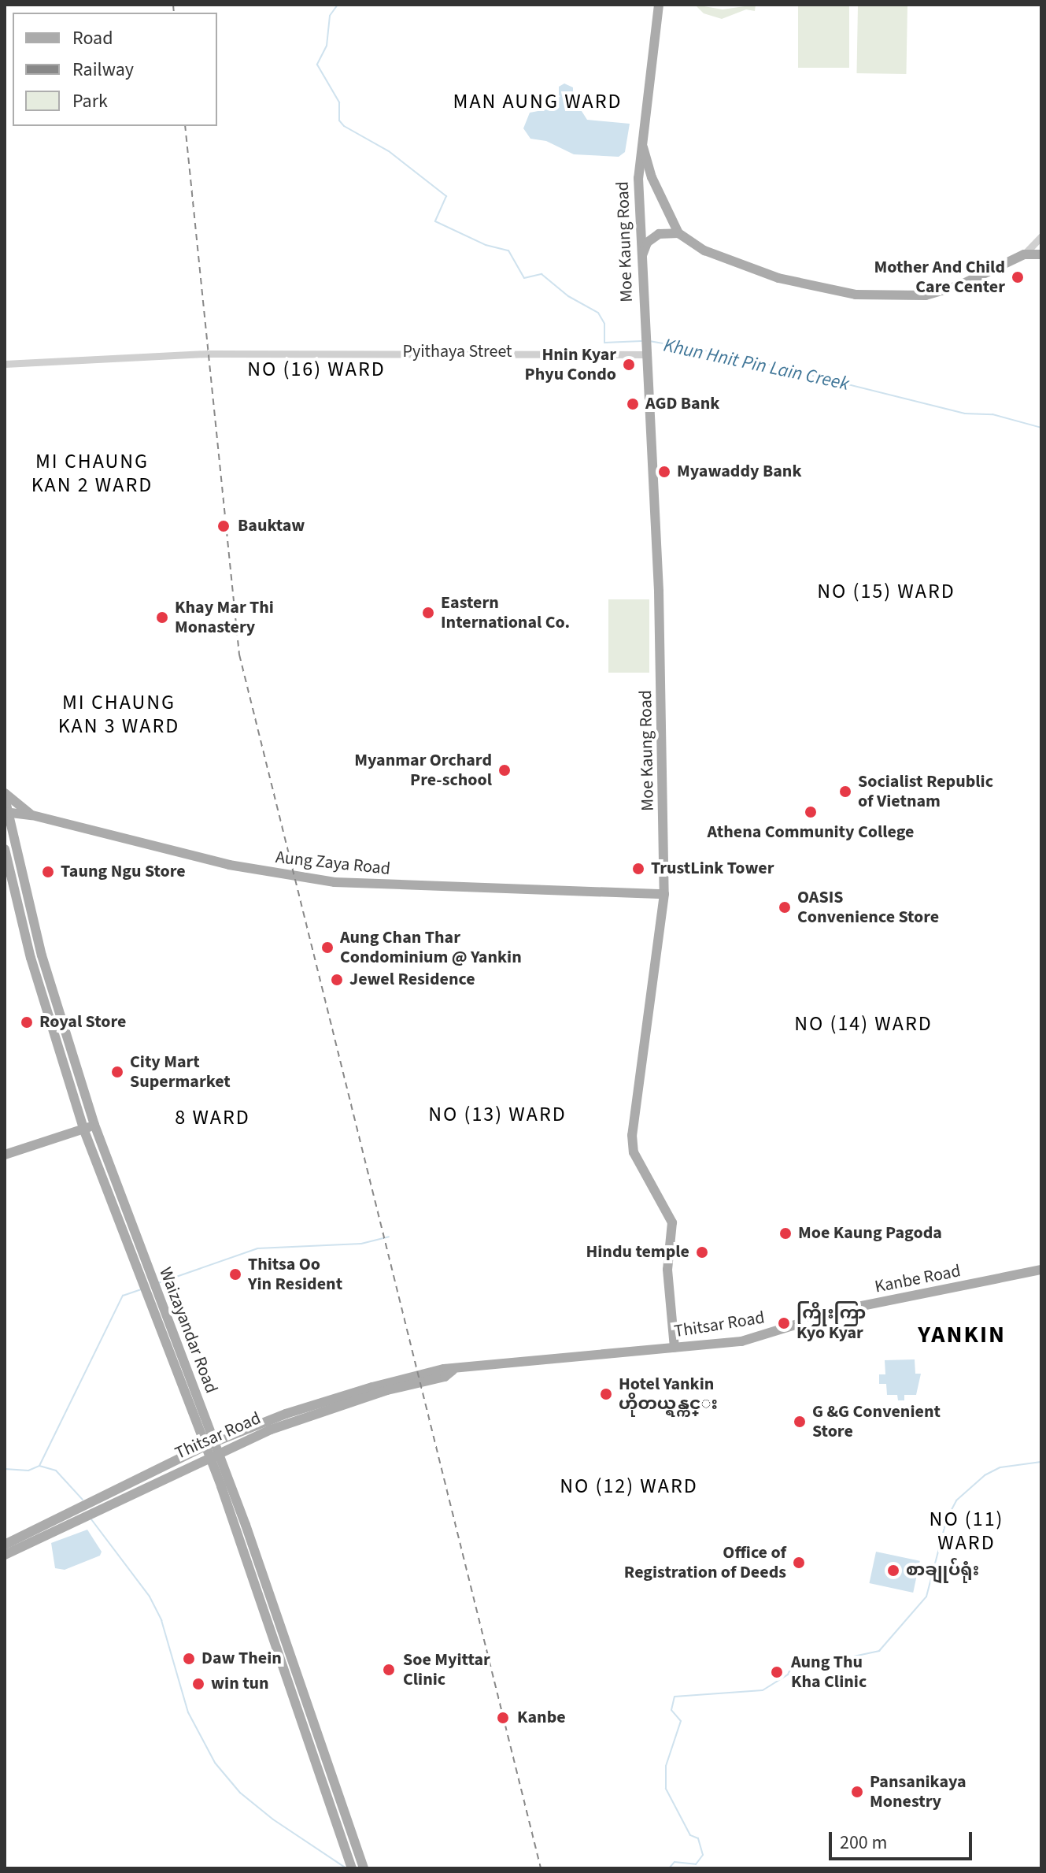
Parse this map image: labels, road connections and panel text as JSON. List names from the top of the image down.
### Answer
{
  "streets": {
    "main road": [
      "Moe Kaung Road",
      "Aung Zaya Road",
      "Kanbe Road",
      "Thitsar Road",
      "Waizayandar Road"
    ],
    "street": ["Pyithaya Street"]
  },
  "crossings": [
    ["Moe Kaung Road", "Pyithaya Street"],
    ["Moe Kaung Road", "Aung Zaya Road"],
    ["Moe Kaung Road", "Thitsar Road"],
    ["Aung Zaya Road", "Waizayandar Road"],
    ["Kanbe Road", "Thitsar Road"],
    ["Thitsar Road", "Waizayandar Road"]
  ],
  "districts": [
    "MAN AUNG WARD",
    "NO (16) WARD",
    "MI CHAUNG KAN 2 WARD",
    "NO (15) WARD",
    "MI CHAUNG KAN 3 WARD",
    "NO (14) WARD",
    "NO (13) WARD",
    "8 WARD",
    "YANKIN",
    "NO (12) WARD",
    "NO (11) WARD"
  ],
  "water": ["Khun Hnit Pin Lain Creek"],
  "places": [
    "Mother And Child Care Center",
    "Hnin Kyar Phyu Condo",
    "AGD Bank",
    "Myawaddy Bank",
    "Bauktaw",
    "Eastern International Co.",
    "Khay Mar Thi Monastery",
    "Myanmar Orchard Pre-school",
    "Socialist Republic of Vietnam",
    "Athena Community College",
    "TrustLink Tower",
    "Taung Ngu Store",
    "OASIS Convenience Store",
    "Aung Chan Thar Condominium @ Yankin",
    "Jewel Residence",
    "Royal Store",
    "City Mart Supermarket",
    "Moe Kaung Pagoda",
    "Hindu temple",
    "Thitsa Oo Yin Resident",
    "ကြိုးကြာ Kyo Kyar",
    "Hotel Yankin ဟိုတယ္ရန္ကင္း",
    "G &G Convenient Store",
    "Office of Registration of Deeds",
    "စာချုပ်ရုံး",
    "Daw Thein",
    "Soe Myittar Clinic",
    "Aung Thu Kha Clinic",
    "win tun",
    "Kanbe",
    "Pansanikaya Monestry"
  ],
  "legend": ["Road", "Railway", "Park"],
  "scale_bar": "200 m"
}
